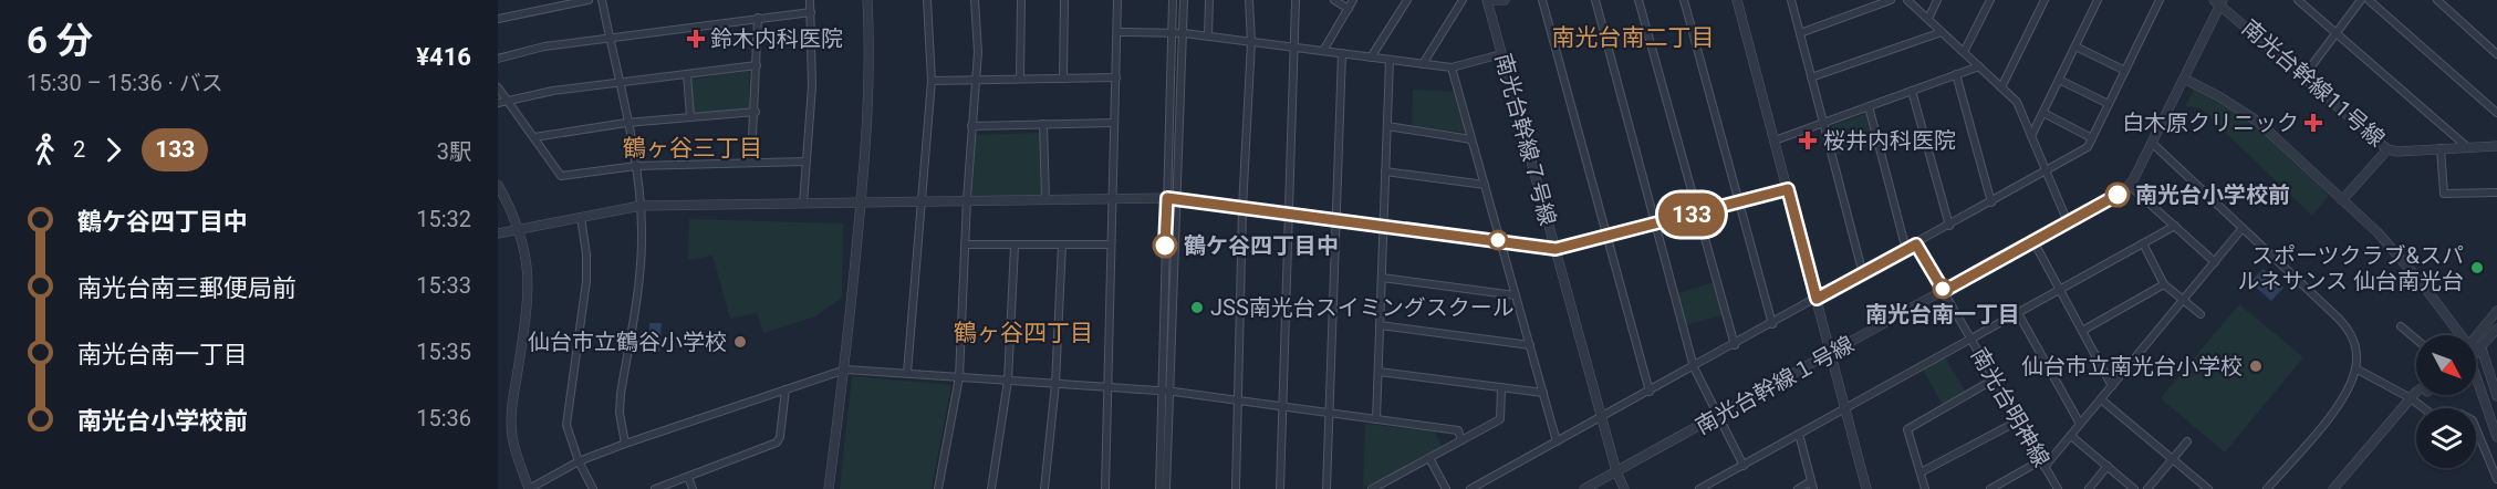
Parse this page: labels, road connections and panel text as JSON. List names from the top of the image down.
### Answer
{
  "streets": {
    "street": [
      "南光台幹線11号線",
      "南光台幹線７号線",
      "南光台幹線１号線",
      "南光台明神線"
    ]
  },
  "crossings": [
    ["南光台幹線７号線", "南光台幹線１号線"],
    ["南光台幹線１号線", "南光台明神線"]
  ],
  "districts": ["南光台南二丁目", "鶴ヶ谷三丁目", "鶴ヶ谷四丁目"],
  "places": {
    "health": ["鈴木内科医院", "白木原クリニック", "桜井内科医院"],
    "other": [
      "南光台小学校前",
      "鶴ケ谷四丁目中",
      "スポーツクラブ&スパ ルネサンス 仙台南光台",
      "南光台南一丁目",
      "JSS南光台スイミングスクール",
      "仙台市立鶴谷小学校",
      "仙台市立南光台小学校"
    ]
  },
  "lines": ["bus line 133"],
  "north": "bottom right",
  "page": {
    "heading": ["6 分", "15:30 – 15:36 · バス", "¥416"],
    "on_map": "133",
    "legs": ["2", "133", "3駅"],
    "list": [
      {
        "name": "鶴ケ谷四丁目中",
        "value": "15:32"
      },
      {
        "name": "南光台南三郵便局前",
        "value": "15:33"
      },
      {
        "name": "南光台南一丁目",
        "value": "15:35"
      },
      {
        "name": "南光台小学校前",
        "value": "15:36"
      }
    ]
  }
}
